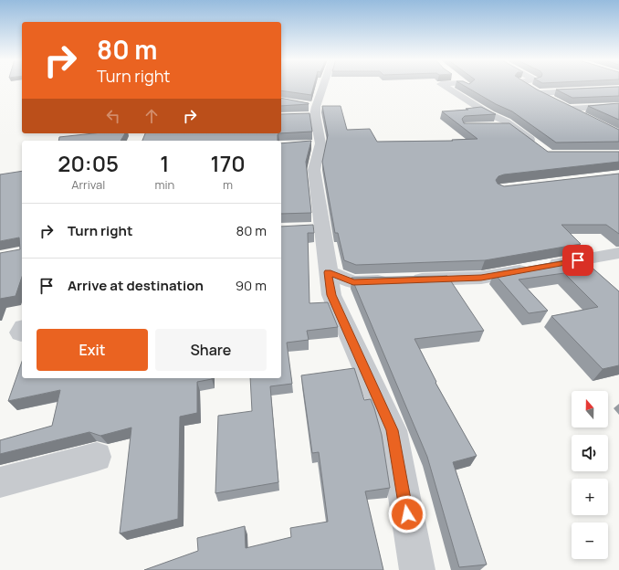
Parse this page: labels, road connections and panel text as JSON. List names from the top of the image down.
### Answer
{
  "north": "top",
  "page": {
    "turn": ["80 m", "Turn right"],
    "eta": [
      "20:05",
      "Arrival",
      "1",
      "min",
      "170",
      "m"
    ],
    "list": [
      {
        "name": "Turn right",
        "value": "80 m"
      },
      {
        "name": "Arrive at destination",
        "value": "90 m"
      }
    ],
    "buttons": ["Exit", "Share"],
    "map_buttons": ["+", "−"]
  }
}
